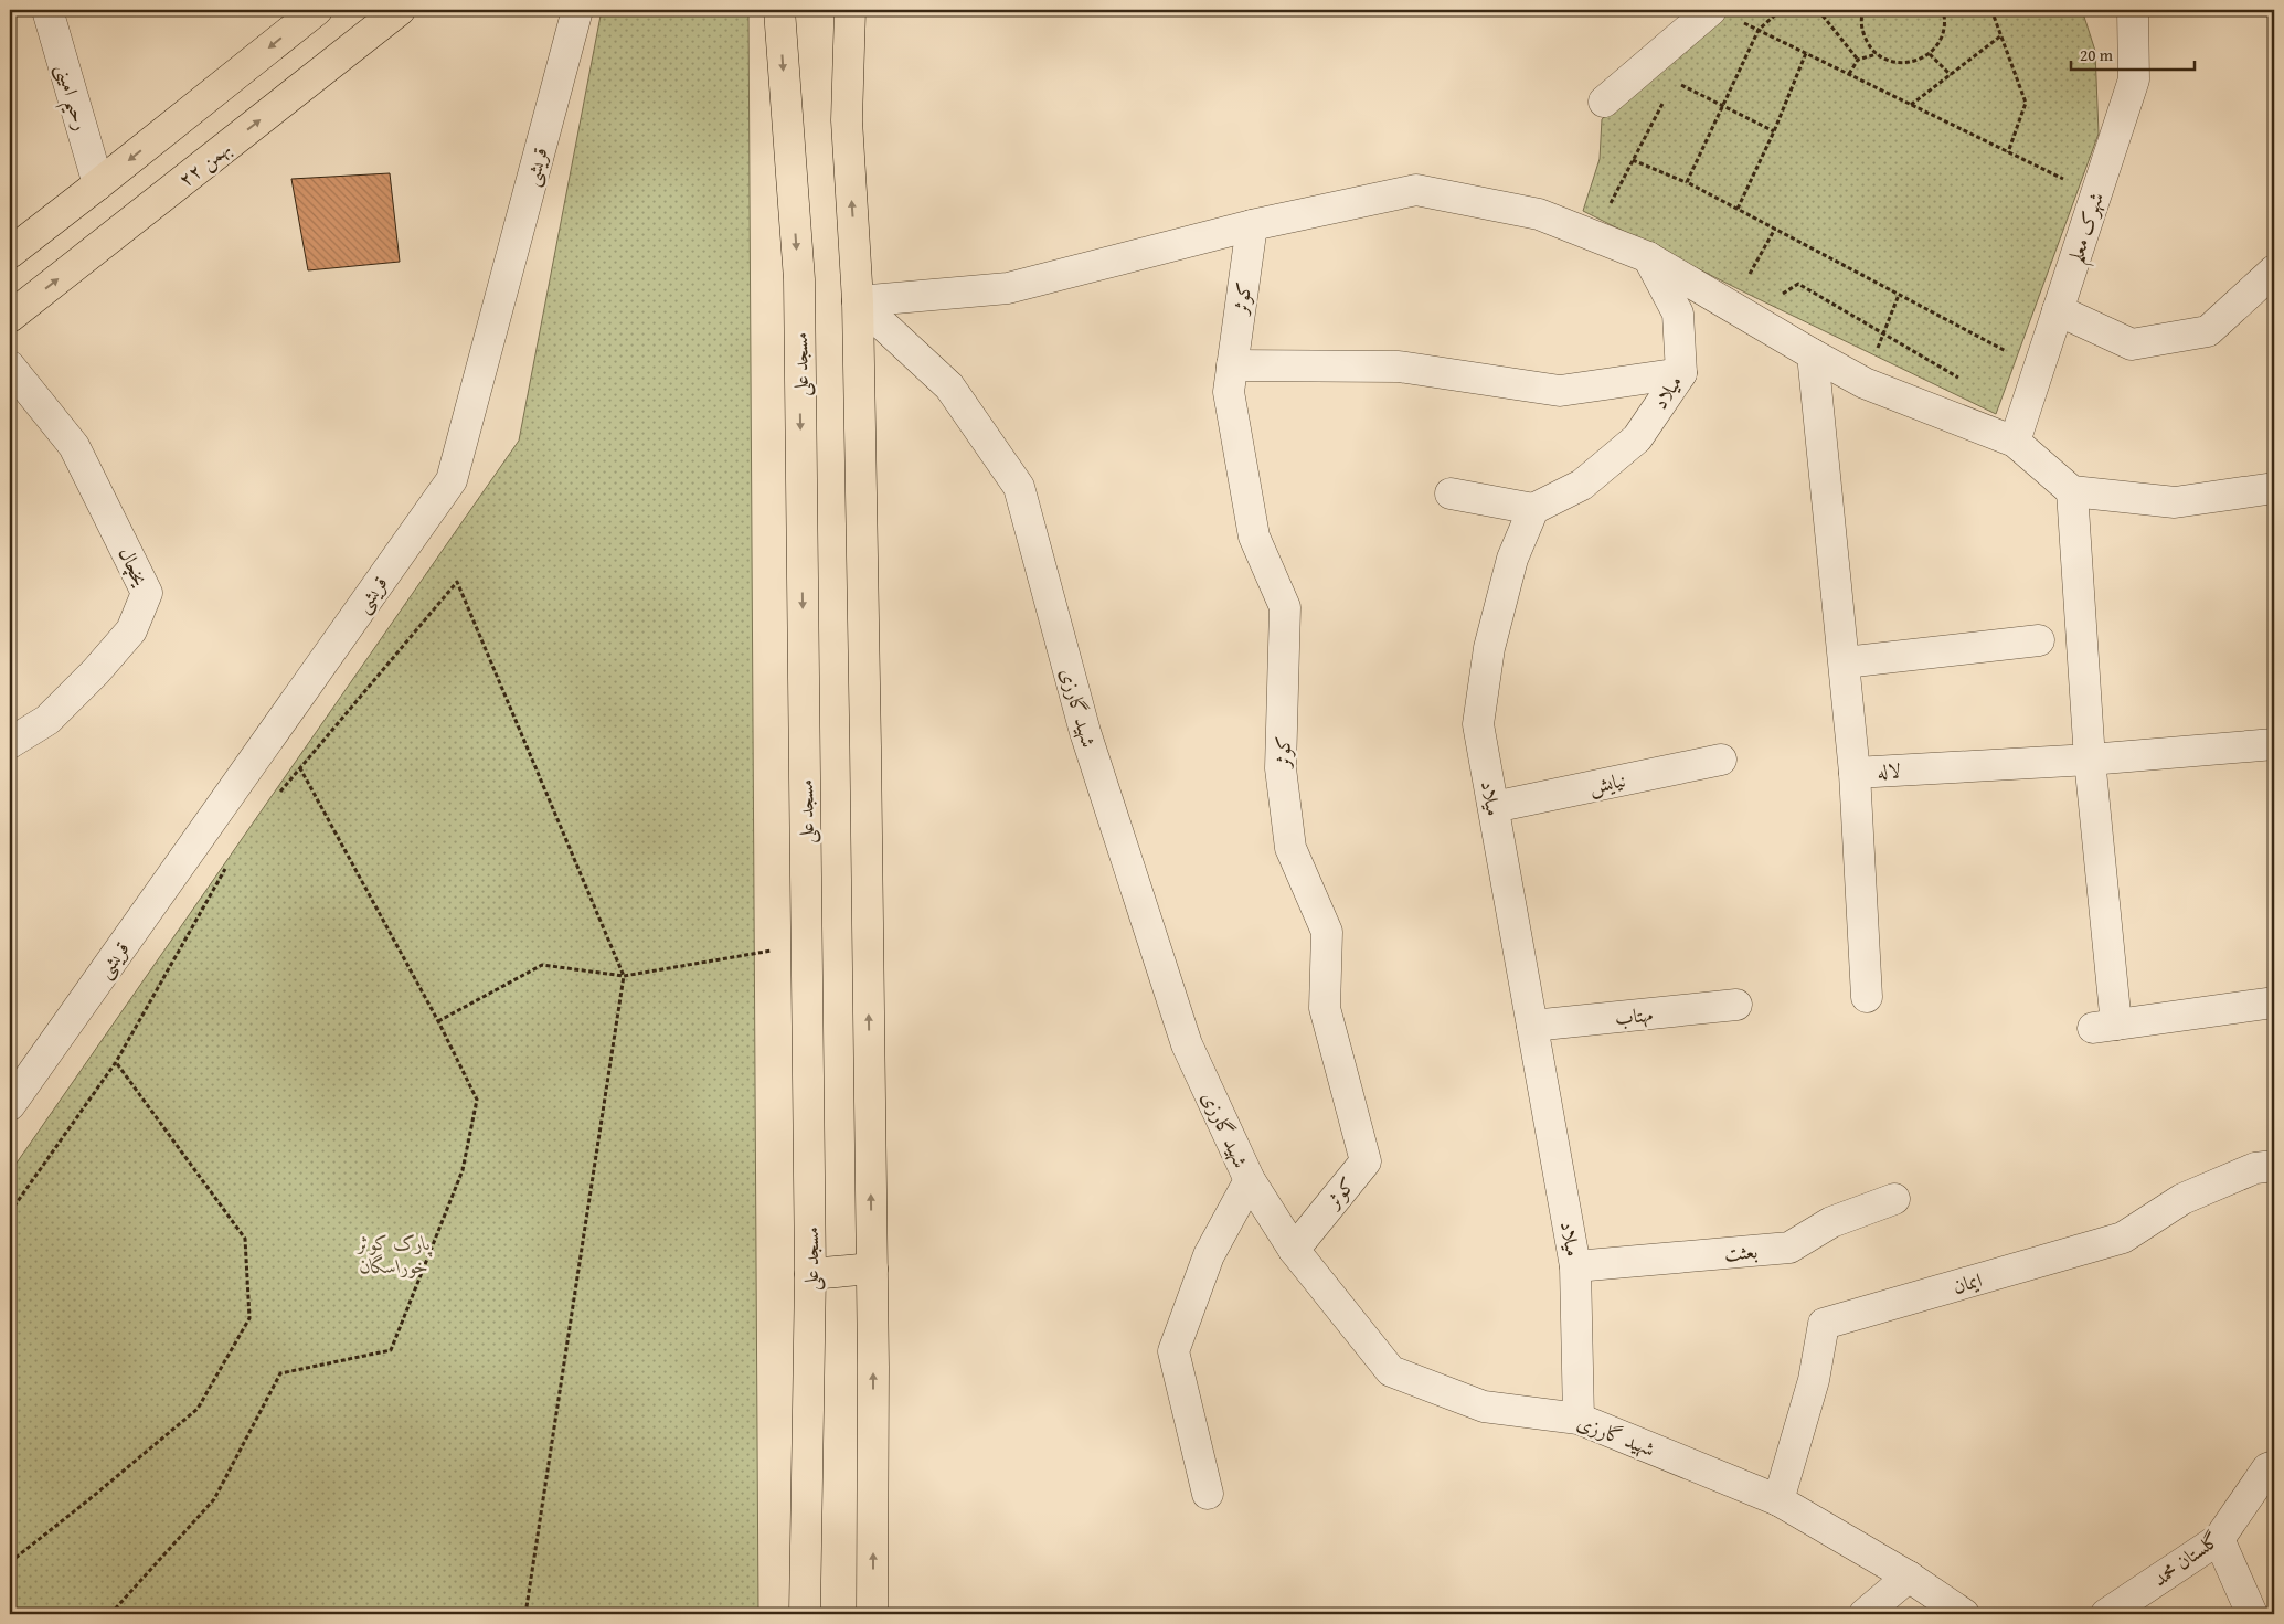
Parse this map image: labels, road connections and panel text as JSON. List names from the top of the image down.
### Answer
{
  "streets": {
    "main road": ["۲۲ بهمن", "مسجد علی"],
    "street": [
      "رحیم امینی",
      "قریشی",
      "شهرک معلم",
      "کوثر",
      "میلاد",
      "یخچال",
      "شهید گارزی",
      "لاله",
      "نیایش",
      "مهتاب",
      "بعثت",
      "ایمان",
      "گلستان محمد"
    ]
  },
  "crossings": [
    ["کوثر", "شهید گارزی"],
    ["میلاد", "شهید گارزی"],
    ["میلاد", "نیایش"],
    ["میلاد", "مهتاب"],
    ["میلاد", "بعثت"],
    ["شهید گارزی", "ایمان"]
  ],
  "parks": ["پارک کوثر خوراسگان"],
  "scale_bar": "20 m"
}
